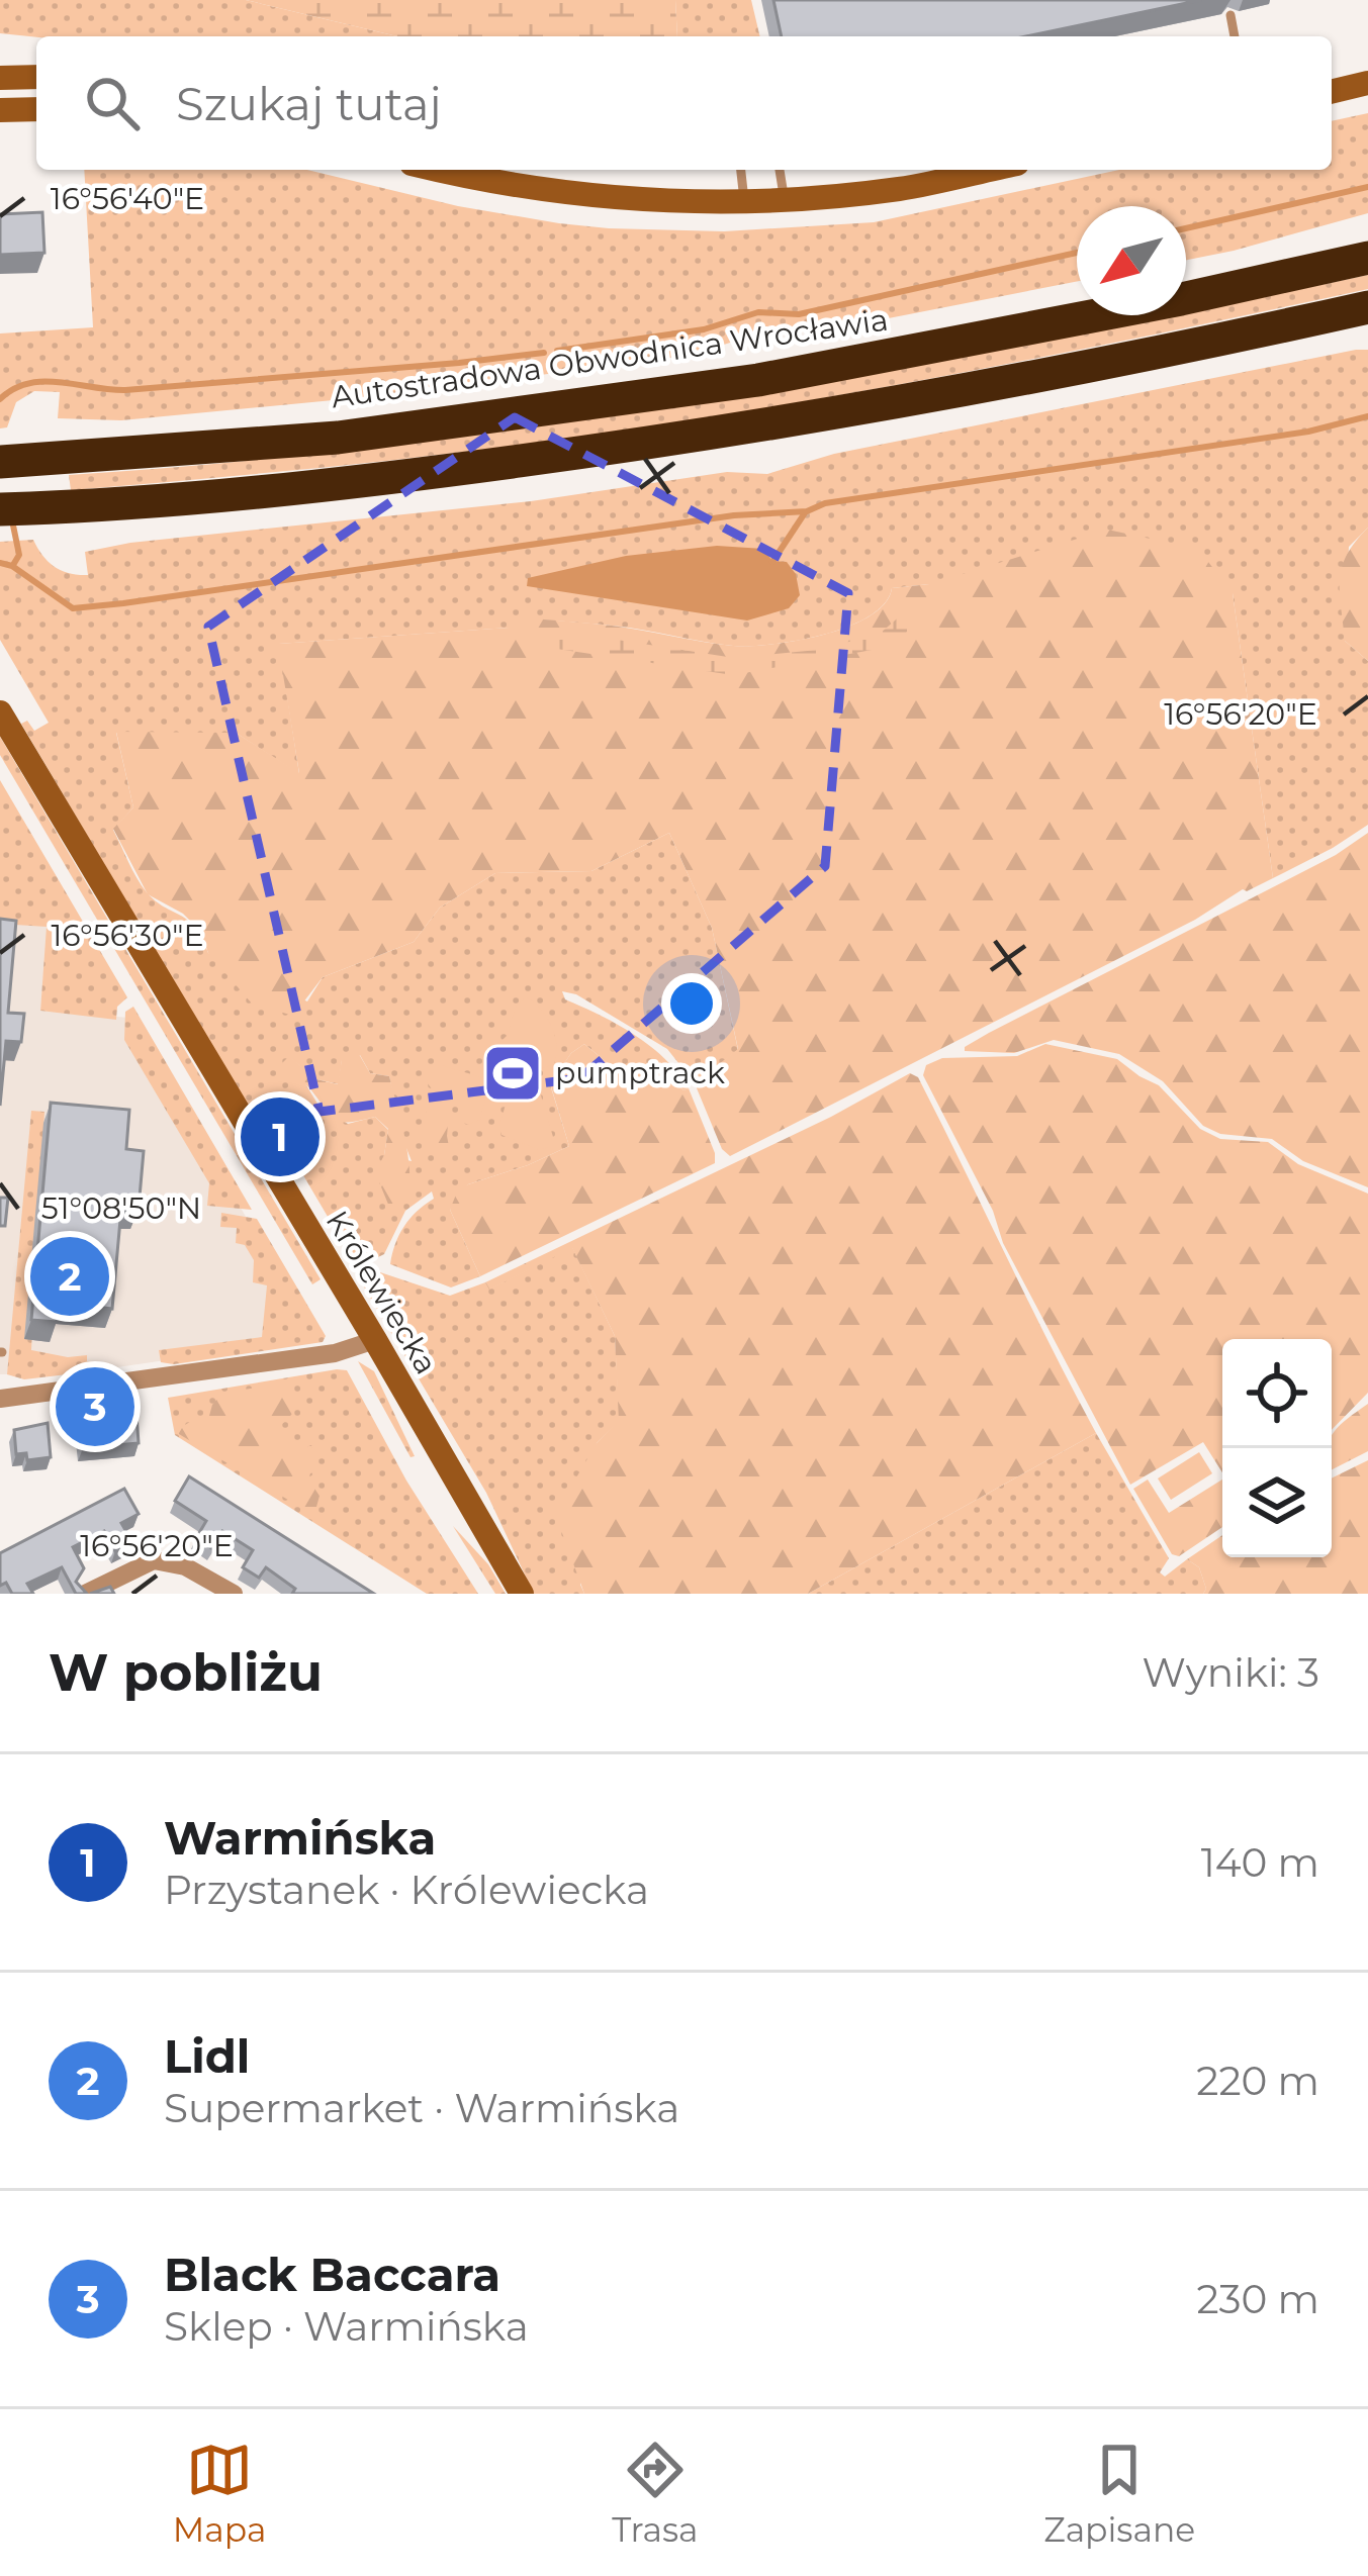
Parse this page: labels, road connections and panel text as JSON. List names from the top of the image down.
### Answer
{
  "streets": {
    "highway": ["Autostradowa Obwodnica Wrocławia"],
    "street": ["Królewiecka"]
  },
  "places": {
    "sports": ["pumptrack"]
  },
  "north": "bottom left",
  "page": {
    "search": "Szukaj tutaj",
    "pins": ["1", "2", "3"],
    "heading": ["W pobliżu", "Wyniki: 3"],
    "list": [
      {
        "mark": "1",
        "name": "Warmińska",
        "note": "Przystanek · Królewiecka",
        "value": "140 m"
      },
      {
        "mark": "2",
        "name": "Lidl",
        "note": "Supermarket · Warmińska",
        "value": "220 m"
      },
      {
        "mark": "3",
        "name": "Black Baccara",
        "note": "Sklep · Warmińska",
        "value": "230 m"
      }
    ],
    "nav": ["Mapa", "Trasa", "Zapisane"]
  },
  "coordinates": [
    "16°56'40\"E",
    "16°56'20\"E",
    "16°56'30\"E",
    "51°08'50\"N"
  ]
}
